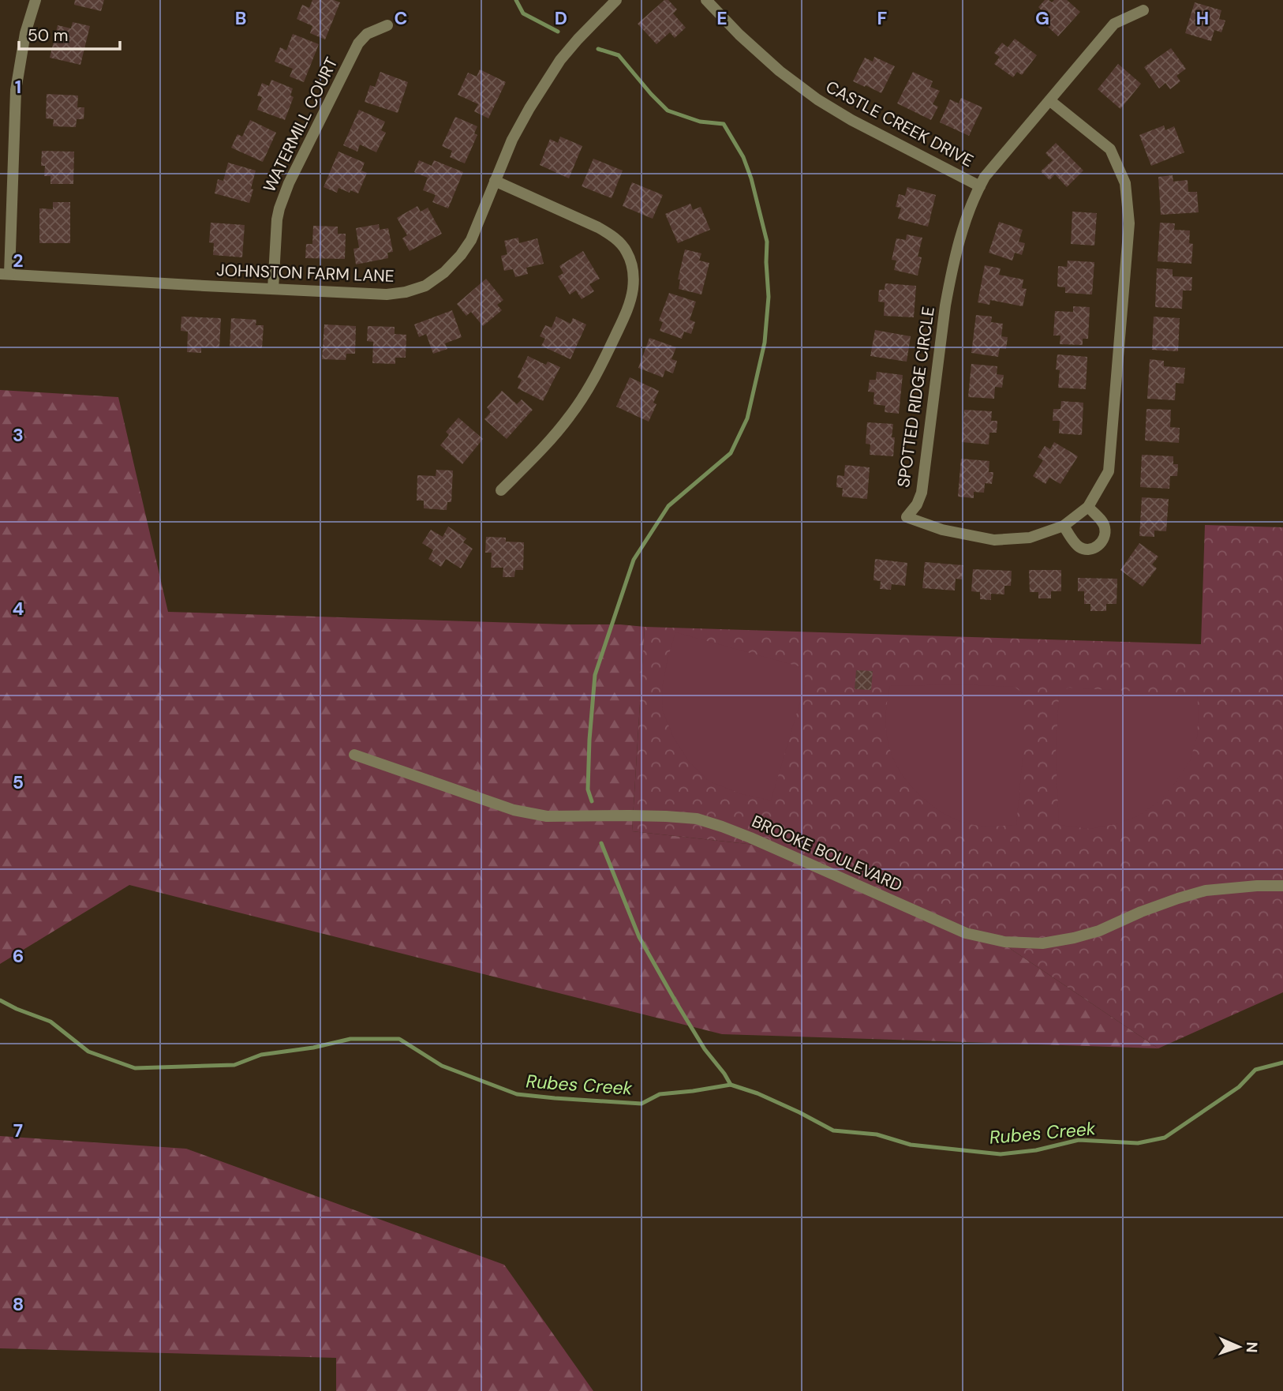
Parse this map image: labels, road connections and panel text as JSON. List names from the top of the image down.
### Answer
{
  "streets": {
    "street": [
      "CASTLE CREEK DRIVE",
      "WATERMILL COURT",
      "JOHNSTON FARM LANE",
      "SPOTTED RIDGE CIRCLE",
      "BROOKE BOULEVARD"
    ]
  },
  "crossings": [
    ["CASTLE CREEK DRIVE", "SPOTTED RIDGE CIRCLE"],
    ["WATERMILL COURT", "JOHNSTON FARM LANE"]
  ],
  "water": ["Rubes Creek"],
  "scale_bar": "50 m",
  "north": "right",
  "grid": {
    "columns": [
      "B",
      "C",
      "D",
      "E",
      "F",
      "G",
      "H"
    ],
    "rows": [
      "1",
      "2",
      "3",
      "4",
      "5",
      "6",
      "7",
      "8"
    ]
  }
}
